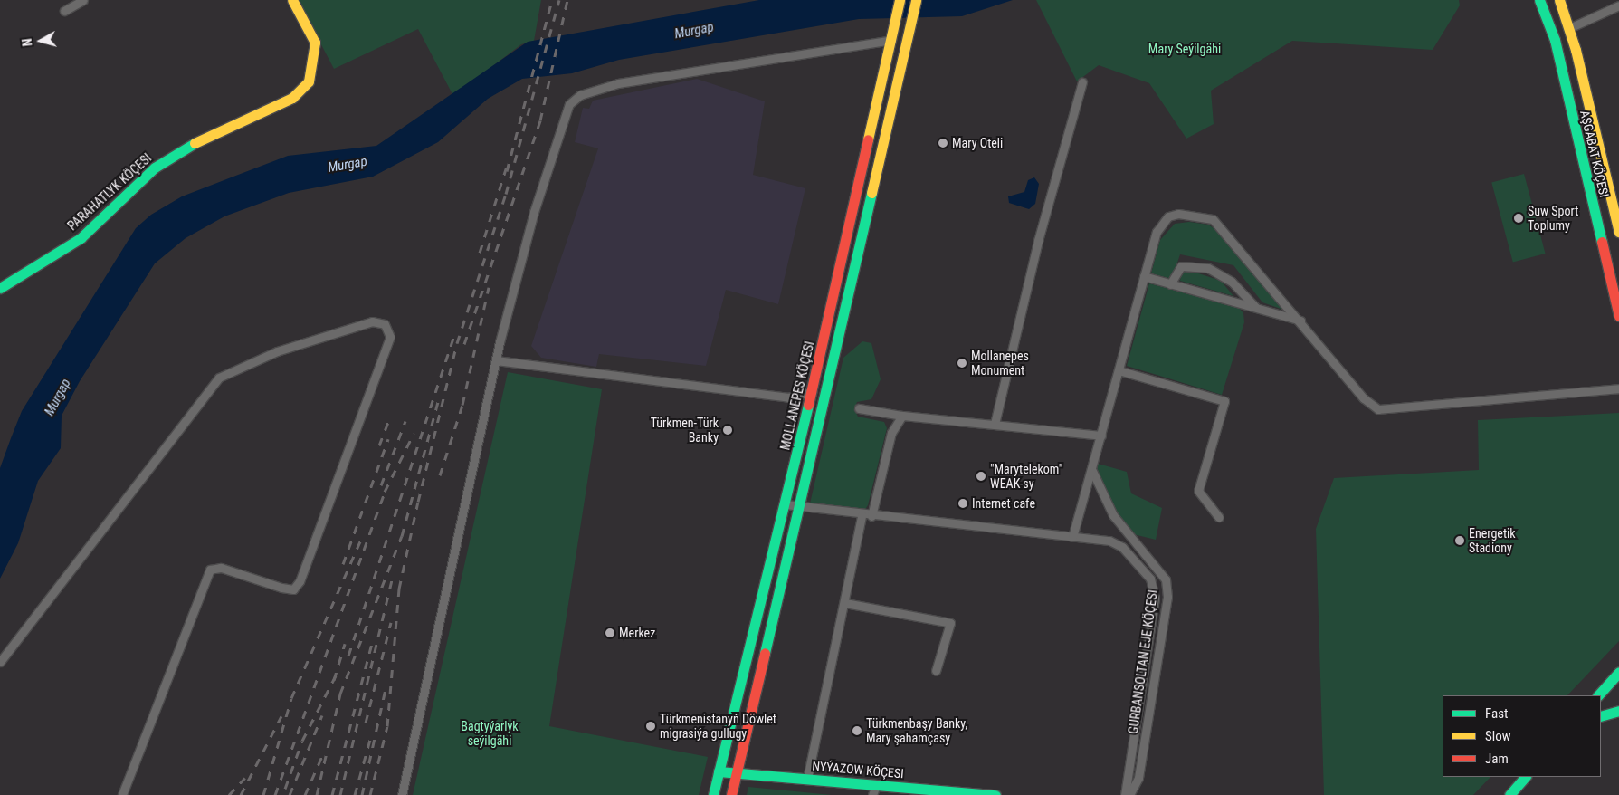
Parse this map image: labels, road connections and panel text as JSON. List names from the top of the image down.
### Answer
{
  "streets": {
    "street": [
      "AŞGABAT KÖÇESI",
      "PARAHATLYK KÖÇESI",
      "MOLLANEPES KÖÇESI",
      "GURBANSOLTAN EJE KÖÇESI",
      "NYÝAZOW KÖÇESI"
    ]
  },
  "crossings": [
    ["MOLLANEPES KÖÇESI", "GURBANSOLTAN EJE KÖÇESI"],
    ["MOLLANEPES KÖÇESI", "NYÝAZOW KÖÇESI"]
  ],
  "water": ["Murgap"],
  "parks": ["Mary Seýilgähi", "Bagtyýarlyk seýilgähi"],
  "places": [
    "Mary Oteli",
    "Suw Sport Toplumy",
    "Mollanepes Monument",
    "Türkmen-Türk Banky",
    "\"Marytelekom\" WEAK-sy",
    "Internet cafe",
    "Energetik Stadiony",
    "Merkez",
    "Türkmenistanyň Döwlet migrasiýa gullugy",
    "Türkmenbaşy Banky, Mary şahamçasy"
  ],
  "legend": ["Fast", "Slow", "Jam"],
  "north": "left"
}
